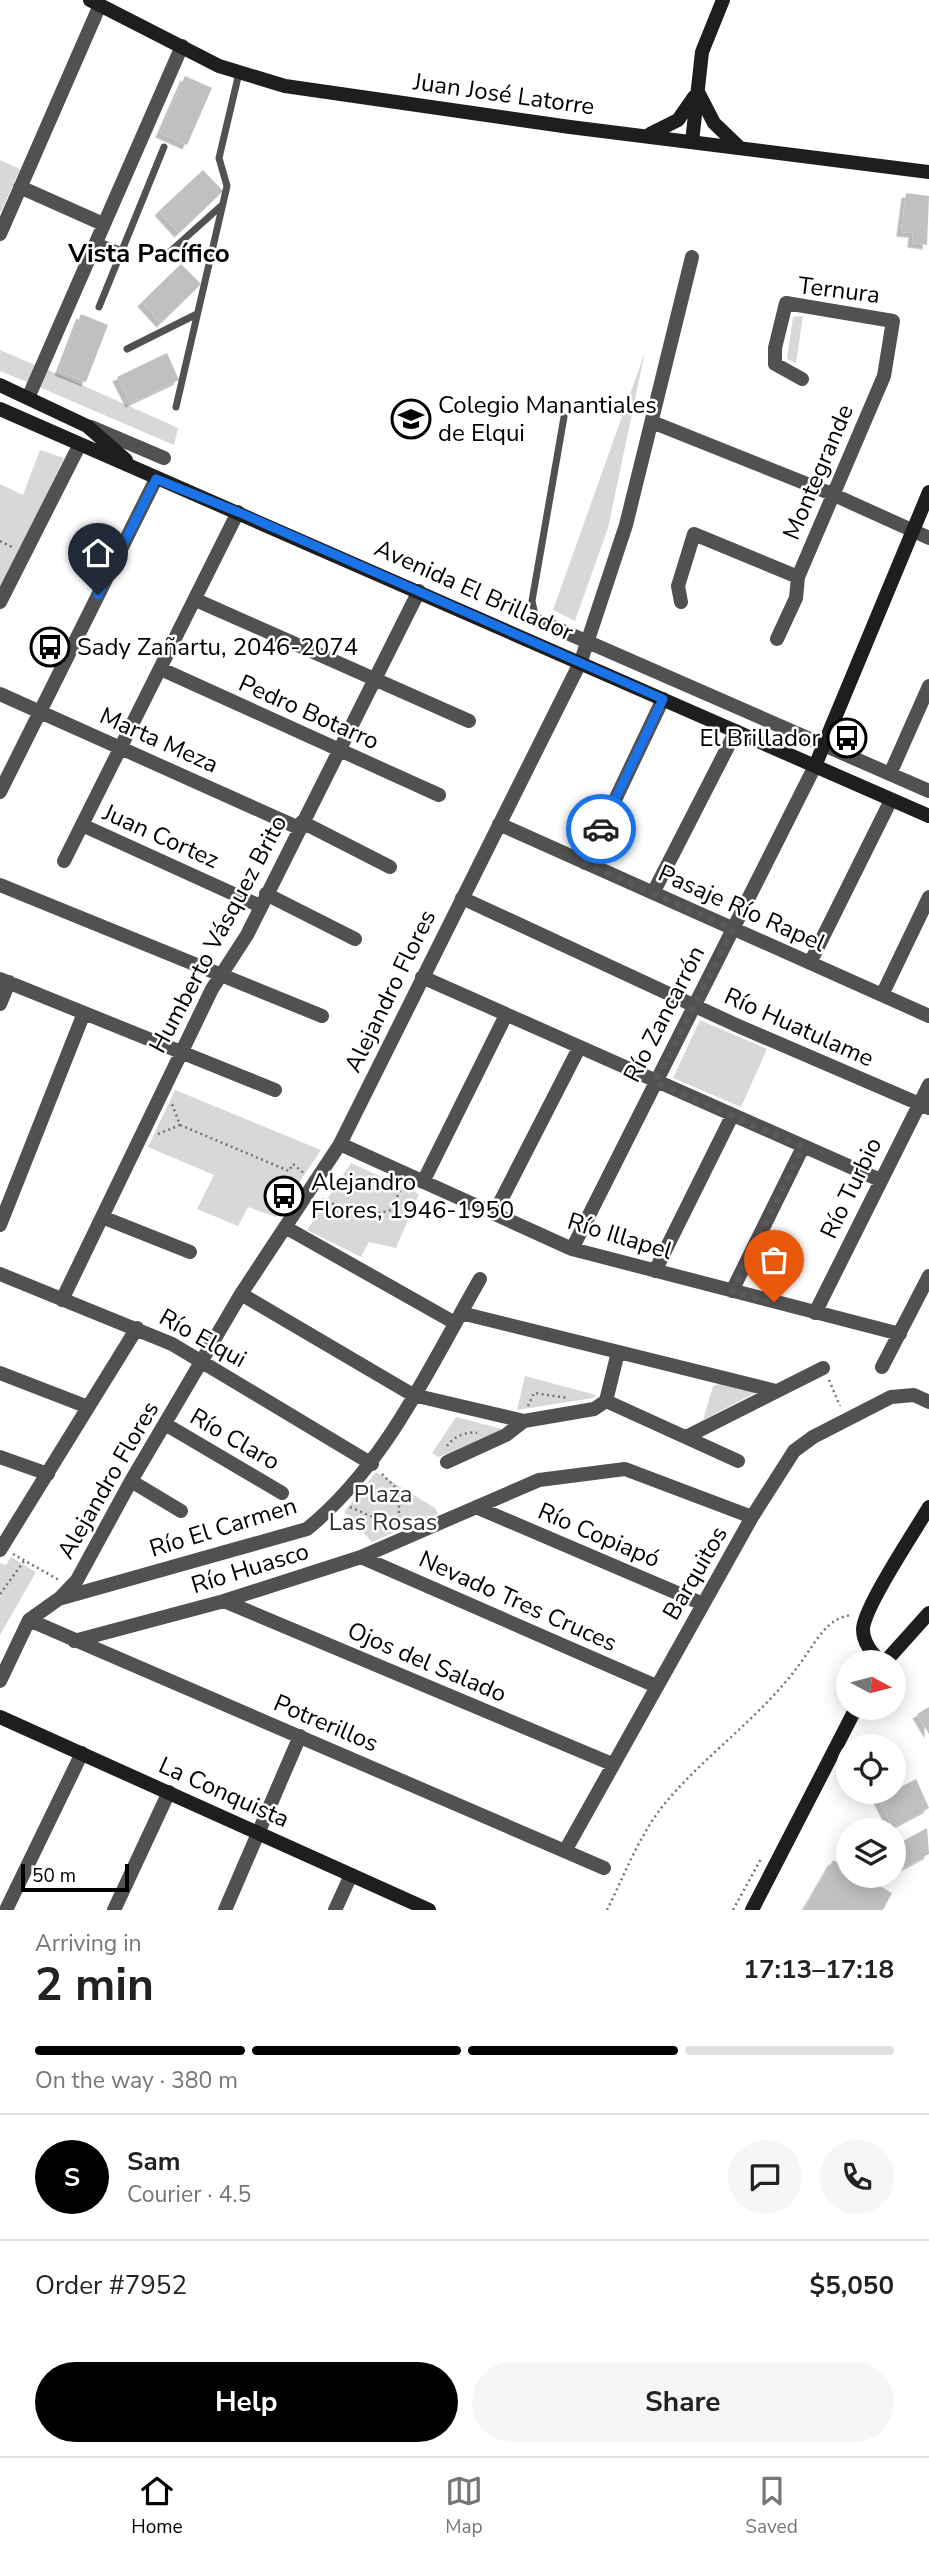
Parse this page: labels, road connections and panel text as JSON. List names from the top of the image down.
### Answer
{
  "streets": {
    "street": [
      "Juan José Latorre",
      "Ternura",
      "Montegrande",
      "Avenida El Brillador",
      "Pedro Botarro",
      "Marta Meza",
      "Juan Cortez",
      "Pasaje Río Rapel",
      "Humberto Vásquez Brito",
      "Alejandro Flores",
      "Río Zancarrón",
      "Río Huatulame",
      "Río Turbio",
      "Río Illapel",
      "Río Elqui",
      "Río Claro",
      "Río El Carmen",
      "Río Copiapó",
      "Río Huasco",
      "Barquitos",
      "Nevado Tres Cruces",
      "Ojos del Salado",
      "Potrerillos",
      "La Conquista"
    ]
  },
  "crossings": [
    ["Ternura", "Montegrande"],
    ["Avenida El Brillador", "Humberto Vásquez Brito"],
    ["Avenida El Brillador", "Alejandro Flores"],
    ["Avenida El Brillador", "Río Zancarrón"],
    ["Pedro Botarro", "Humberto Vásquez Brito"],
    ["Marta Meza", "Humberto Vásquez Brito"],
    ["Juan Cortez", "Humberto Vásquez Brito"],
    ["Pasaje Río Rapel", "Alejandro Flores"],
    ["Pasaje Río Rapel", "Río Zancarrón"],
    ["Humberto Vásquez Brito", "Río Elqui"],
    ["Alejandro Flores", "Río Huatulame"],
    ["Alejandro Flores", "Río Illapel"],
    ["Alejandro Flores", "Río Elqui"],
    ["Alejandro Flores", "Río Claro"],
    ["Alejandro Flores", "Río El Carmen"],
    ["Alejandro Flores", "Potrerillos"],
    ["Río Zancarrón", "Río Huatulame"],
    ["Río Zancarrón", "Río Illapel"],
    ["Río Huatulame", "Río Turbio"],
    ["Río Turbio", "Río Illapel"],
    ["Río Elqui", "Río El Carmen"],
    ["Río Copiapó", "Río Huasco"],
    ["Río Copiapó", "Barquitos"],
    ["Río Huasco", "Barquitos"],
    ["Río Huasco", "Nevado Tres Cruces"],
    ["Río Huasco", "Ojos del Salado"],
    ["Río Huasco", "Potrerillos"],
    ["Barquitos", "Nevado Tres Cruces"],
    ["Barquitos", "Ojos del Salado"],
    ["Barquitos", "Potrerillos"]
  ],
  "districts": ["Vista Pacífico"],
  "parks": ["Plaza Las Rosas"],
  "places": {
    "school or university": ["Colegio Manantiales de Elqui"],
    "bus stop": ["Sady Zañartu, 2046-2074", "El Brillador", "Alejandro Flores, 1946-1950"]
  },
  "scale_bar": "50 m",
  "north": "right",
  "page": {
    "scale": "50 m",
    "heading": ["2 min", "Arriving in", "17:13–17:18"],
    "panel": [
      "Sam",
      "Courier · 4.5",
      "Order #7952",
      "$5,050"
    ],
    "bar": "On the way · 380 m",
    "round": "S",
    "buttons": ["Help", "Share"],
    "tabs": ["Home", "Map", "Saved"]
  }
}
